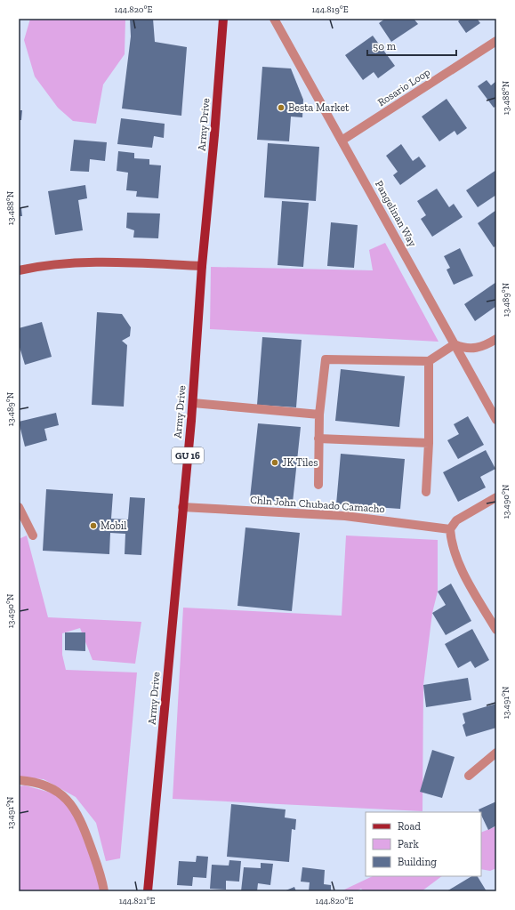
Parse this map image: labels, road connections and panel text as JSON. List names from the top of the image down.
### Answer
{
  "streets": {
    "main road": ["Army Drive", "GU 16"],
    "street": ["Rosario Loop", "Pangelinan Way", "Chln John Chubado Camacho"]
  },
  "crossings": [
    ["Rosario Loop", "Pangelinan Way"],
    ["Army Drive", "Chln John Chubado Camacho"]
  ],
  "places": ["Besta Market", "JK Tiles", "Mobil"],
  "legend": ["Road", "Park", "Building"],
  "scale_bar": "50 m",
  "coordinates": [
    "144.820°E",
    "144.819°E",
    "13.488°N",
    "13.489°N",
    "13.490°N",
    "13.491°N",
    "144.821°E"
  ]
}
